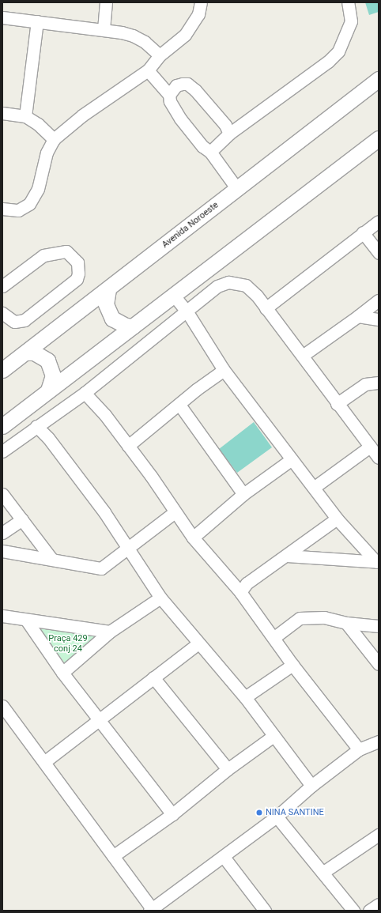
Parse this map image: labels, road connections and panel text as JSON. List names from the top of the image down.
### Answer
{
  "streets": {
    "street": ["Avenida Noroeste"]
  },
  "parks": ["Praça 429 conj 24"],
  "places": ["NINA SANTINE"]
}
